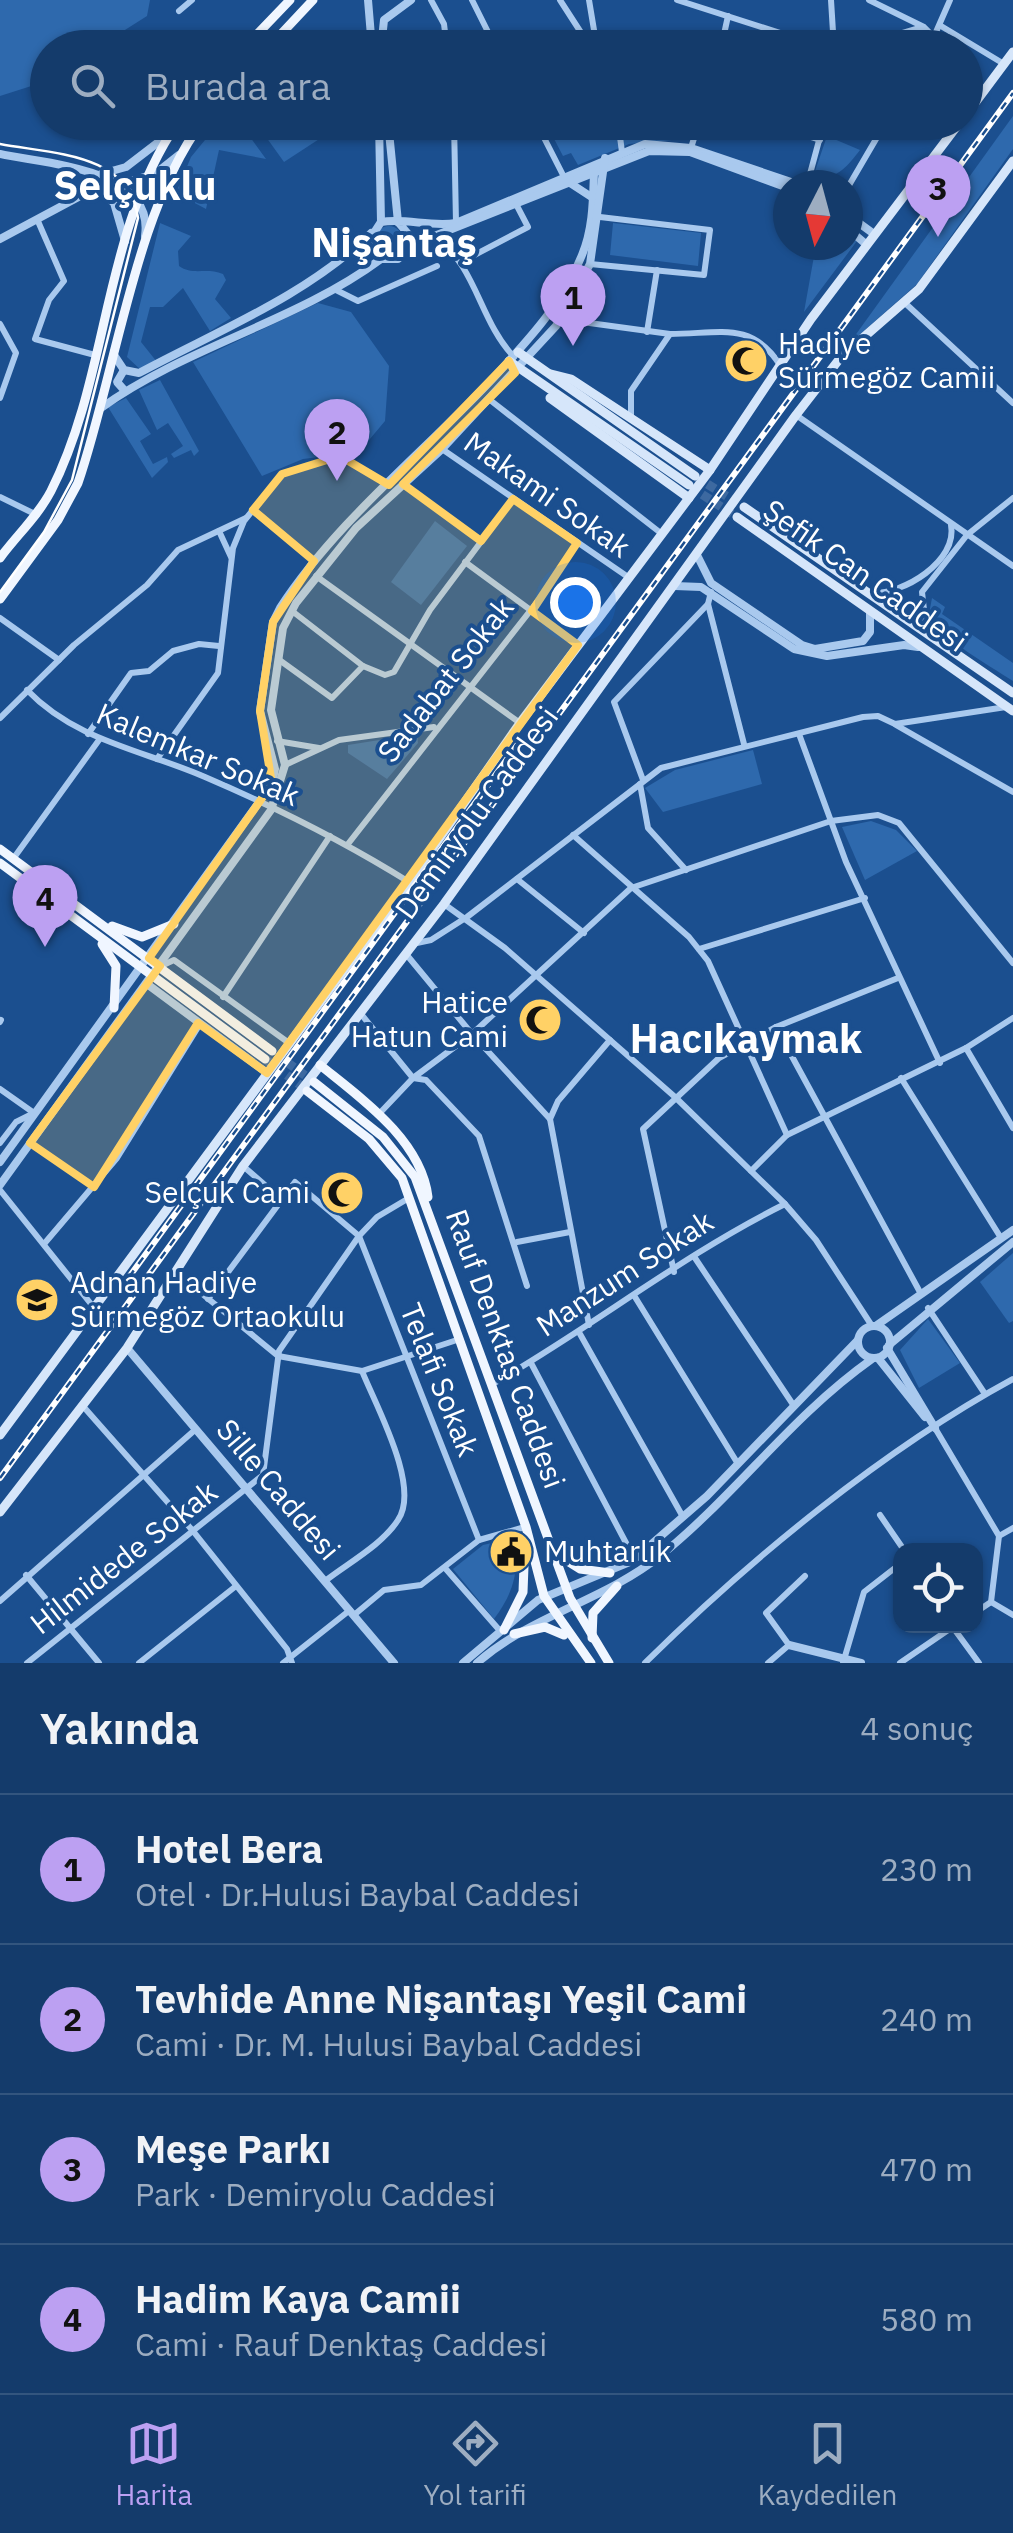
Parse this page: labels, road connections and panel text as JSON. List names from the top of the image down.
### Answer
{
  "streets": {
    "main road": ["Şefik Can Caddesi", "Demiryolu Caddesi", "Rauf Denktaş Caddesi"],
    "street": [
      "Makami Sokak",
      "Sadabat Sokak",
      "Kalemkar Sokak",
      "Manzum Sokak",
      "Telafi Sokak",
      "Sille Caddesi",
      "Hilmidede Sokak"
    ]
  },
  "crossings": [
    ["Makami Sokak", "Sadabat Sokak"],
    ["Makami Sokak", "Demiryolu Caddesi"],
    ["Sadabat Sokak", "Kalemkar Sokak"],
    ["Kalemkar Sokak", "Demiryolu Caddesi"],
    ["Demiryolu Caddesi", "Sille Caddesi"],
    ["Manzum Sokak", "Rauf Denktaş Caddesi"],
    ["Sille Caddesi", "Hilmidede Sokak"]
  ],
  "districts": ["Selçuklu", "Nişantaş", "Hacıkaymak"],
  "places": {
    "mosque": ["Hadiye Sürmegöz Camii", "Hatice Hatun Cami", "Selçuk Cami"],
    "school or university": ["Adnan Hadiye Sürmegöz Ortaokulu"],
    "public building": ["Muhtarlık"]
  },
  "north": "bottom",
  "page": {
    "search": "Burada ara",
    "pins": [
      "3",
      "1",
      "2",
      "4"
    ],
    "heading": ["Yakında", "4 sonuç"],
    "list": [
      {
        "mark": "1",
        "name": "Hotel Bera",
        "note": "Otel · Dr.Hulusi Baybal Caddesi",
        "value": "230 m"
      },
      {
        "mark": "2",
        "name": "Tevhide Anne Nişantaşı Yeşil Cami",
        "note": "Cami · Dr. M. Hulusi Baybal Caddesi",
        "value": "240 m"
      },
      {
        "mark": "3",
        "name": "Meşe Parkı",
        "note": "Park · Demiryolu Caddesi",
        "value": "470 m"
      },
      {
        "mark": "4",
        "name": "Hadim Kaya Camii",
        "note": "Cami · Rauf Denktaş Caddesi",
        "value": "580 m"
      }
    ],
    "nav": ["Harita", "Yol tarifi", "Kaydedilen"]
  }
}
